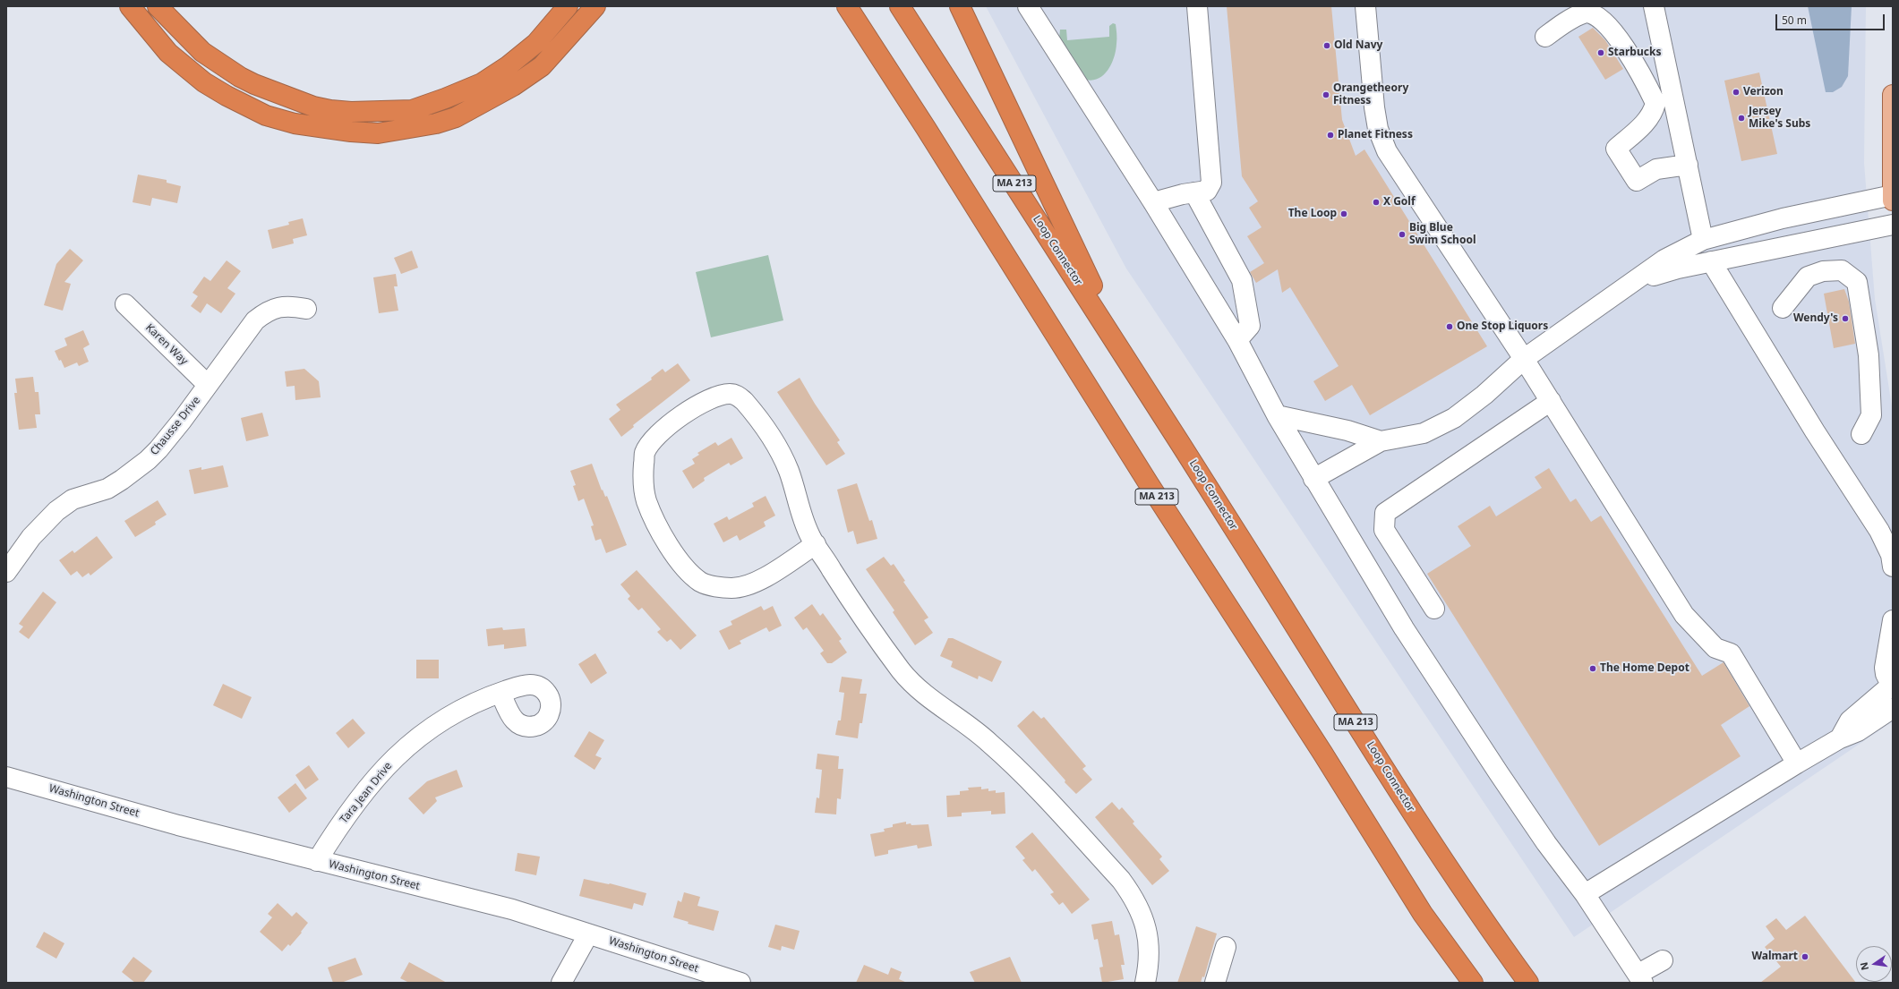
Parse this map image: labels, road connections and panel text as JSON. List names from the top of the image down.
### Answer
{
  "streets": {
    "highway": ["MA 213", "Loop Connector"],
    "street": [
      "Karen Way",
      "Chausse Drive",
      "Tara Jean Drive",
      "Washington Street"
    ]
  },
  "crossings": [
    ["Karen Way", "Chausse Drive"],
    ["Tara Jean Drive", "Washington Street"]
  ],
  "places": [
    "Old Navy",
    "Starbucks",
    "Verizon",
    "Orangetheory Fitness",
    "Jersey Mike's Subs",
    "Planet Fitness",
    "X Golf",
    "The Loop",
    "Big Blue Swim School",
    "Wendy's",
    "One Stop Liquors",
    "The Home Depot",
    "Walmart"
  ],
  "scale_bar": "50 m",
  "north": "left"
}
